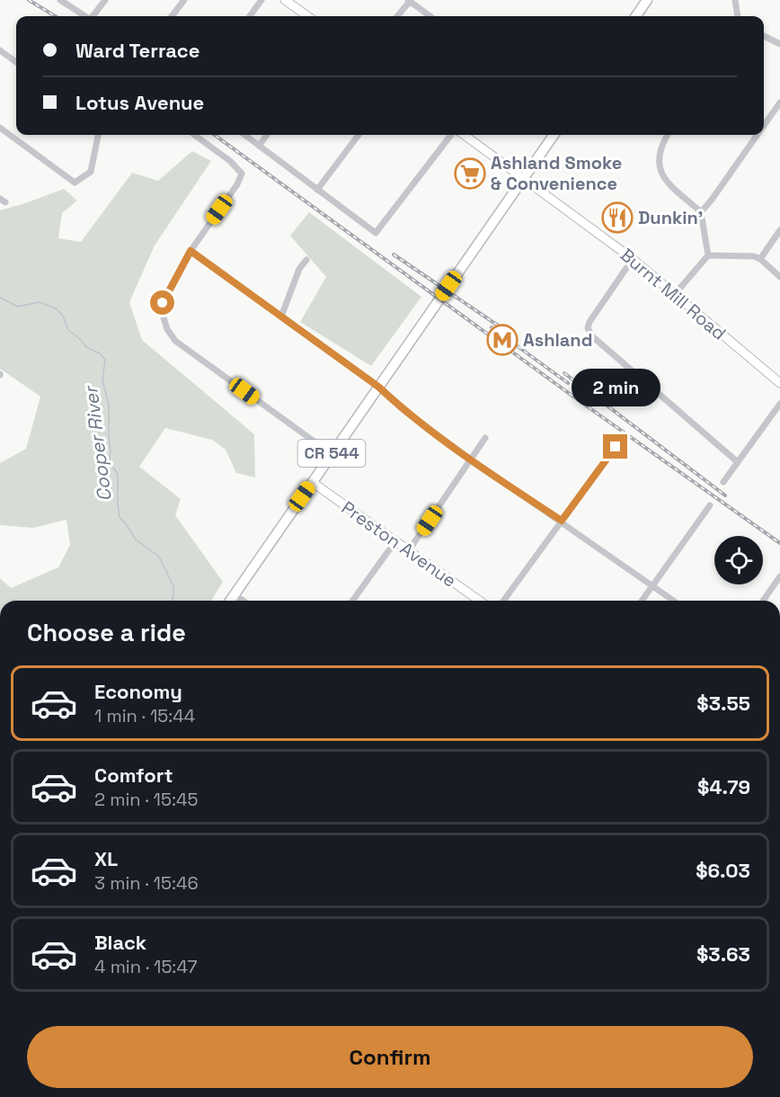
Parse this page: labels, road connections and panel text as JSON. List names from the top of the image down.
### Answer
{
  "streets": {
    "main road": ["Burnt Mill Road", "CR 544", "Preston Avenue"]
  },
  "crossings": [
    ["Burnt Mill Road", "CR 544"],
    ["CR 544", "Preston Avenue"]
  ],
  "water": ["Cooper River"],
  "places": {
    "supermarket": ["Ashland Smoke & Convenience"],
    "restaurant": ["Dunkin'"],
    "metro station": ["Ashland"]
  },
  "page": {
    "banner": ["Ward Terrace", "Lotus Avenue"],
    "bubble": "2 min",
    "heading": "Choose a ride",
    "list": [
      {
        "name": "Economy",
        "note": "1 min · 15:44",
        "value": "$3.55"
      },
      {
        "name": "Comfort",
        "note": "2 min · 15:45",
        "value": "$4.79"
      },
      {
        "name": "XL",
        "note": "3 min · 15:46",
        "value": "$6.03"
      },
      {
        "name": "Black",
        "note": "4 min · 15:47",
        "value": "$3.63"
      }
    ],
    "buttons": "Confirm"
  }
}
